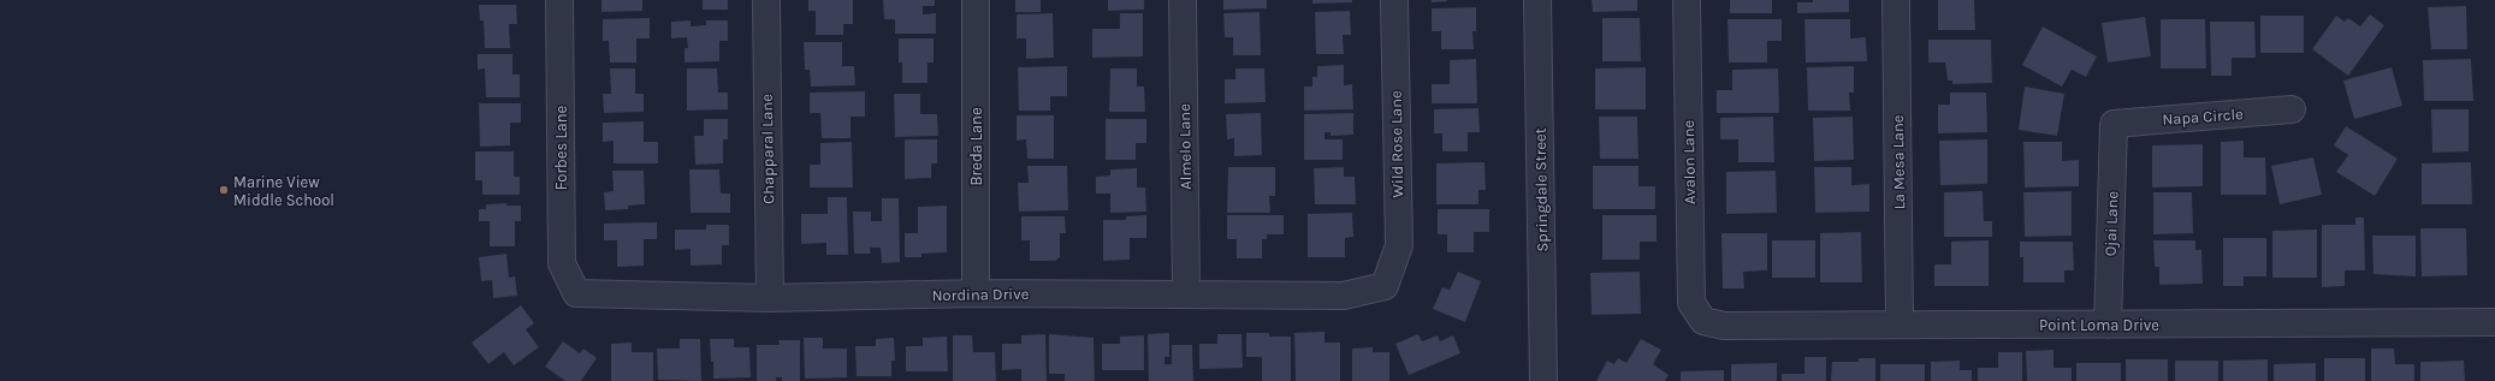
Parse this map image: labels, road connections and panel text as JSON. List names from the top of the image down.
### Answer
{
  "streets": {
    "street": [
      "Napa Circle",
      "Wild Rose Lane",
      "Breda Lane",
      "Almelo Lane",
      "Forbes Lane",
      "Chapparal Lane",
      "Avalon Lane",
      "La Mesa Lane",
      "Springdale Street",
      "Ojai Lane",
      "Nordina Drive",
      "Point Loma Drive"
    ]
  },
  "crossings": [
    ["Napa Circle", "Ojai Lane"],
    ["Wild Rose Lane", "Nordina Drive"],
    ["Breda Lane", "Nordina Drive"],
    ["Almelo Lane", "Nordina Drive"],
    ["Forbes Lane", "Nordina Drive"],
    ["Chapparal Lane", "Nordina Drive"],
    ["Avalon Lane", "Point Loma Drive"],
    ["La Mesa Lane", "Point Loma Drive"],
    ["Ojai Lane", "Point Loma Drive"]
  ],
  "places": ["Marine View Middle School"]
}
